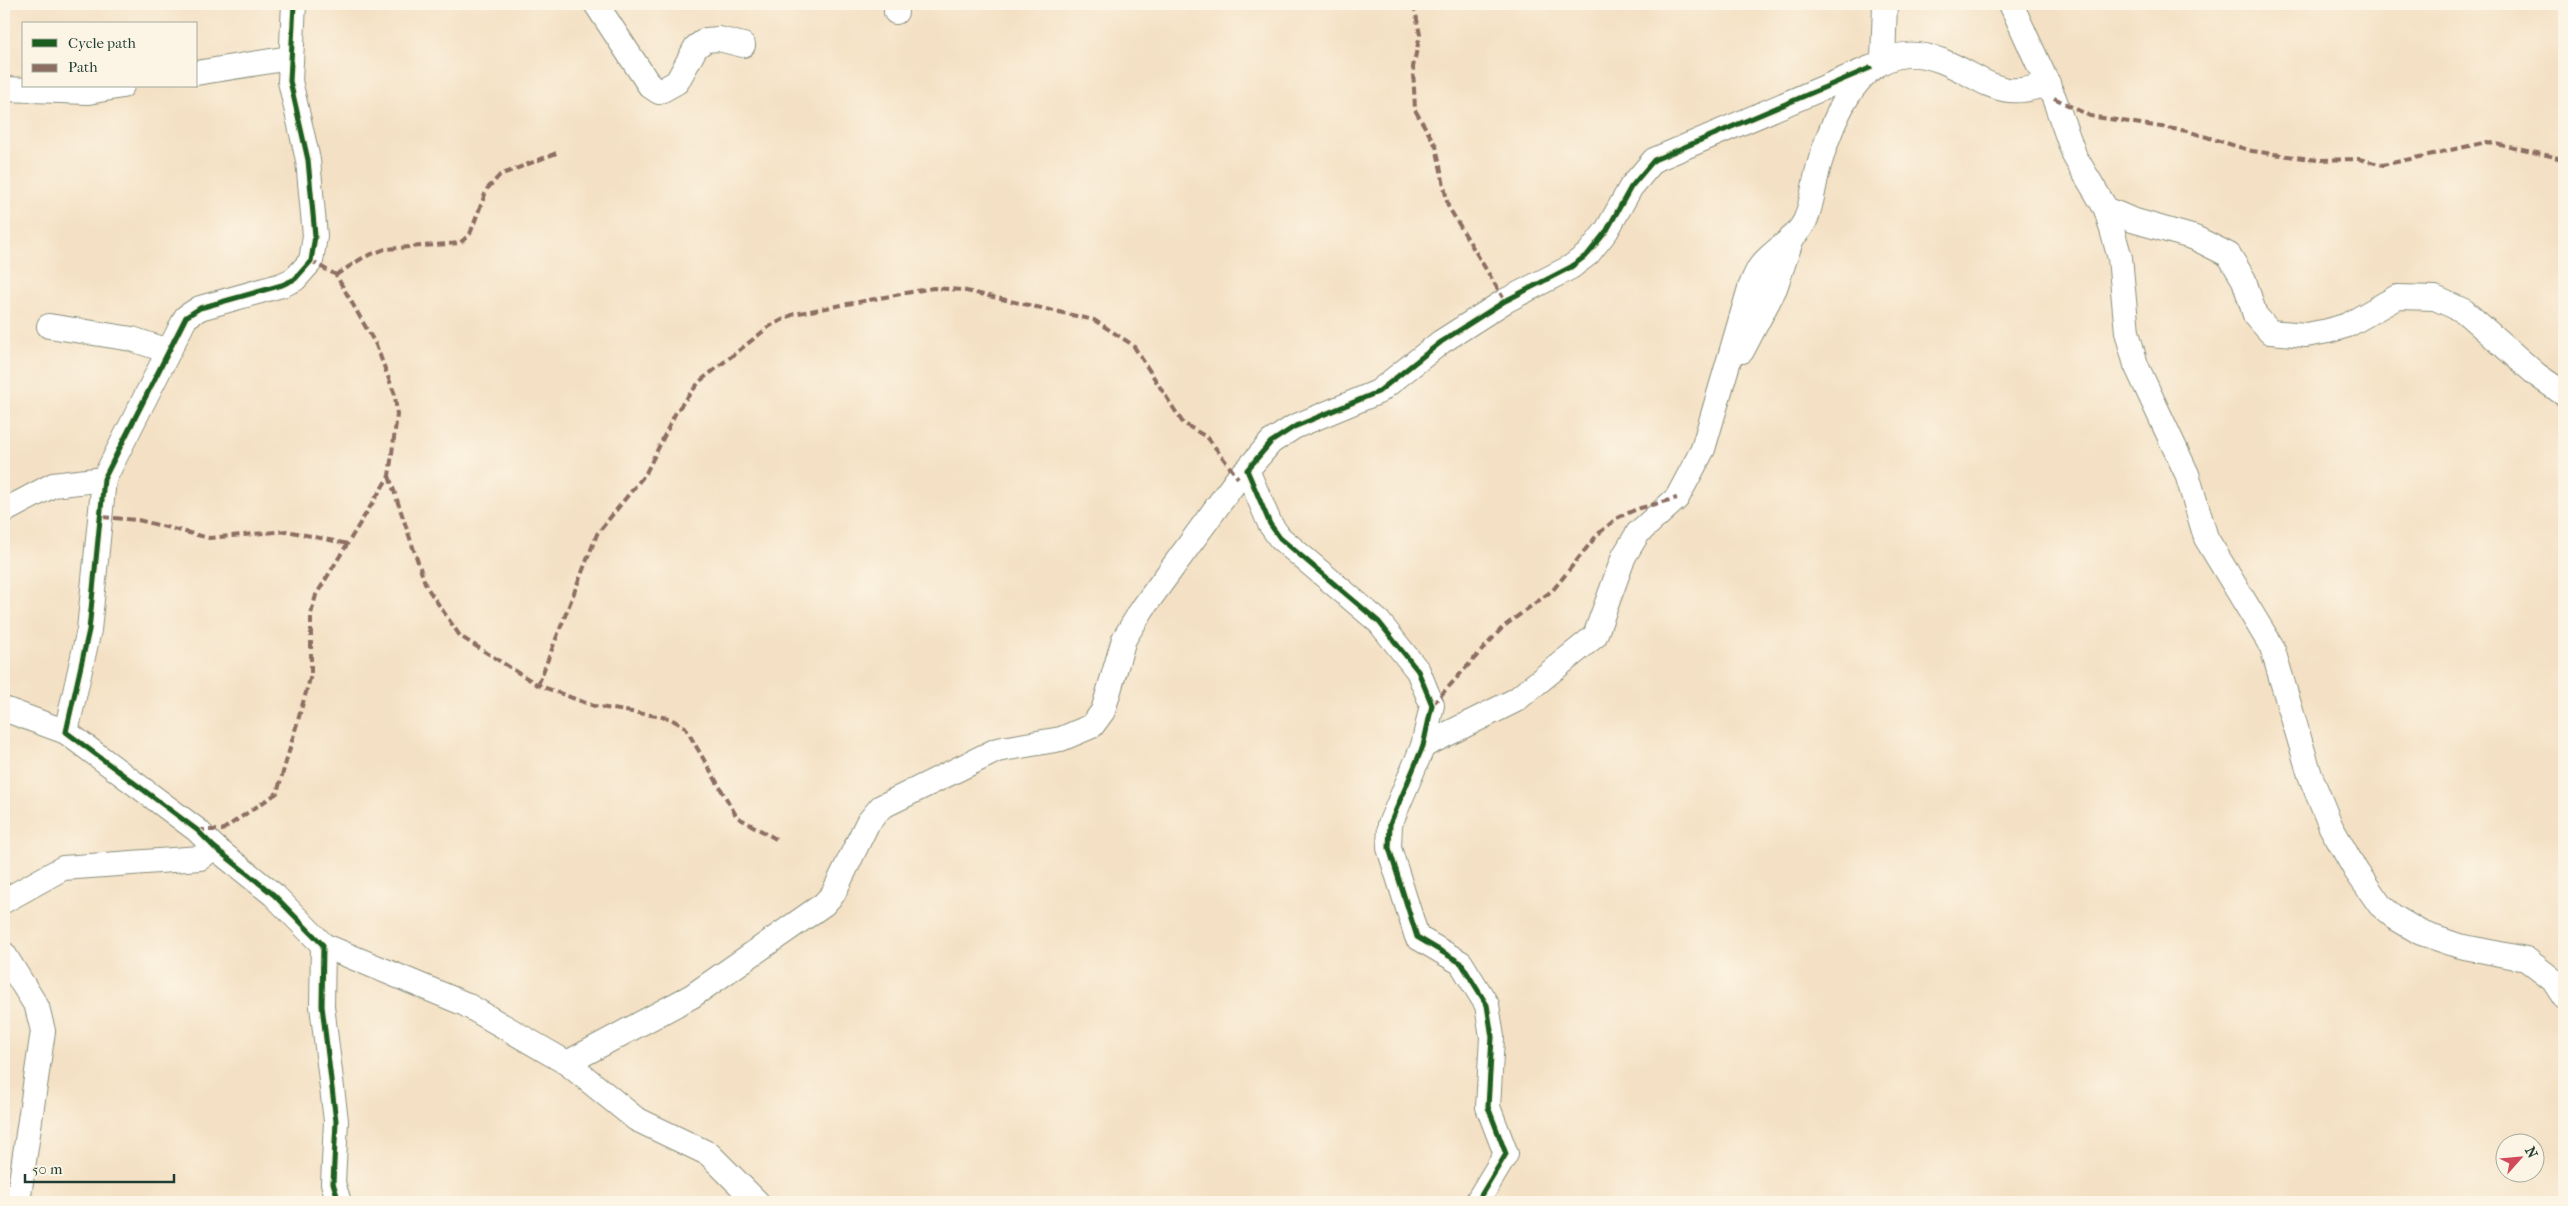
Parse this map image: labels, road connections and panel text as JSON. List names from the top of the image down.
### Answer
{
  "legend": ["Cycle path", "Path"],
  "scale_bar": "50 m",
  "north": "top right"
}
